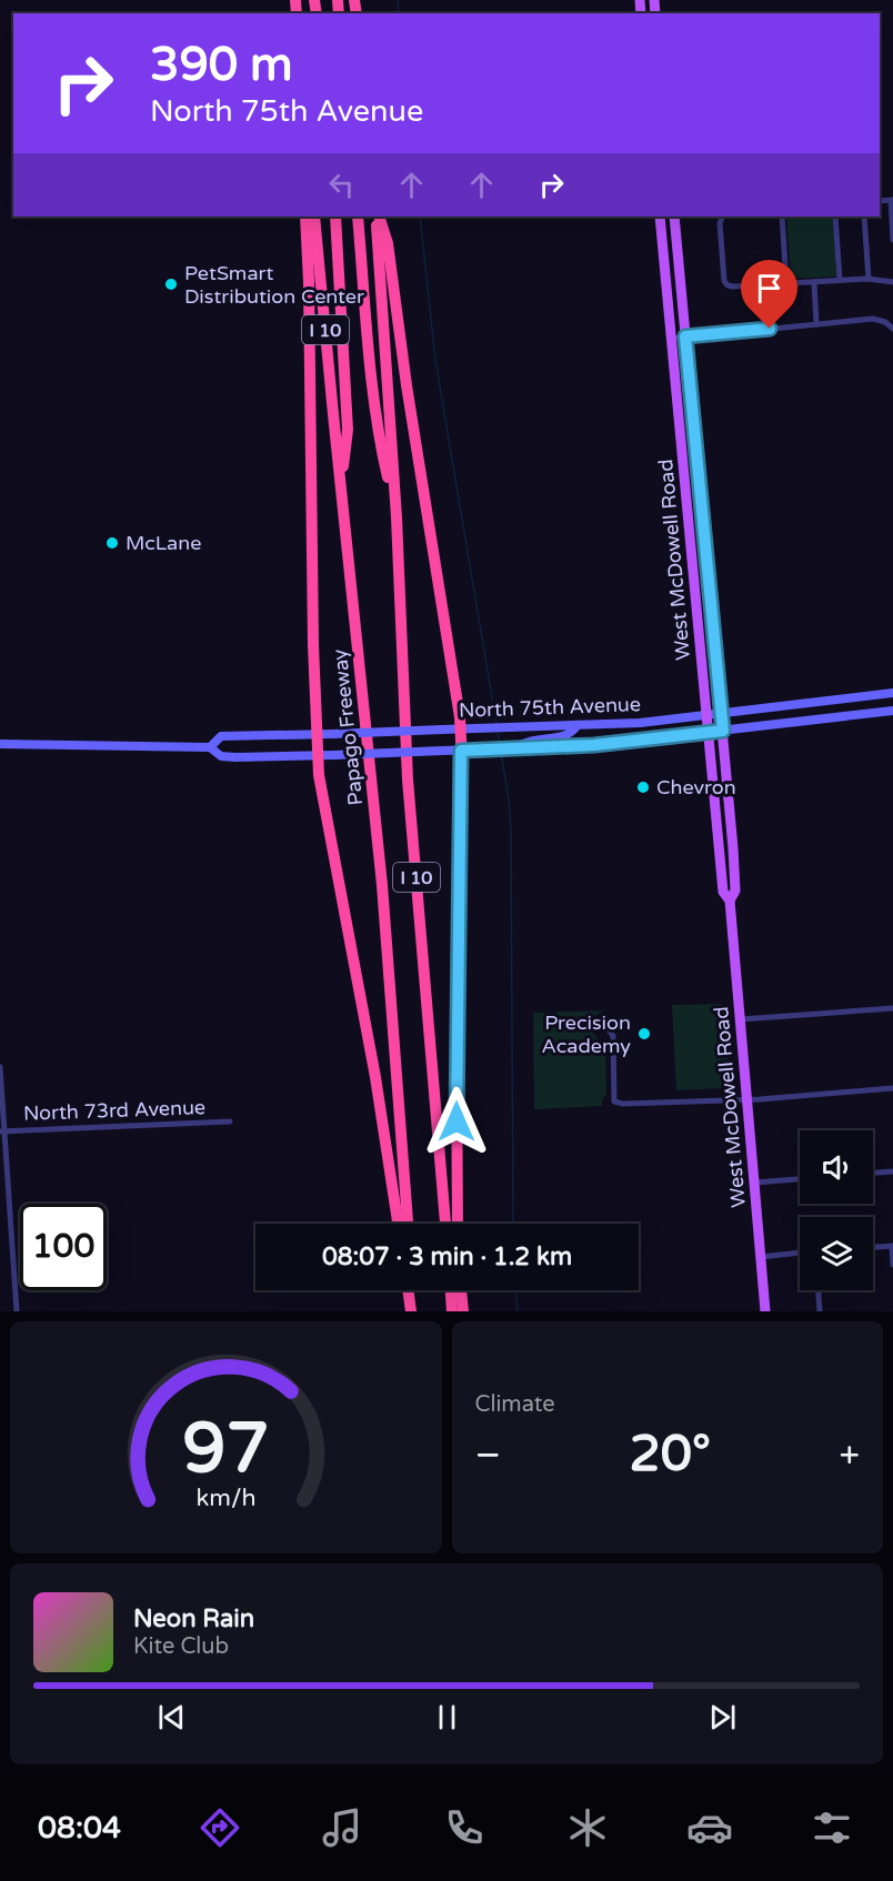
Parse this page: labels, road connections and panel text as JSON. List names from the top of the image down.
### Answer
{
  "streets": {
    "highway": ["I 10", "Papago Freeway"],
    "main road": ["West McDowell Road", "North 75th Avenue"],
    "street": ["North 73rd Avenue"]
  },
  "crossings": [
    ["West McDowell Road", "North 75th Avenue"]
  ],
  "places": [
    "PetSmart Distribution Center",
    "McLane",
    "Chevron",
    "Precision Academy"
  ],
  "page": {
    "turn": ["390 m", "North 75th Avenue"],
    "limit": "100",
    "trip": "08:07 · 3 min · 1.2 km",
    "tile": "Climate",
    "heat": ["−", "20°", "+"],
    "song": ["Neon Rain", "Kite Club"],
    "tabs": "08:04",
    "gauge": ["97", "km/h"]
  }
}
